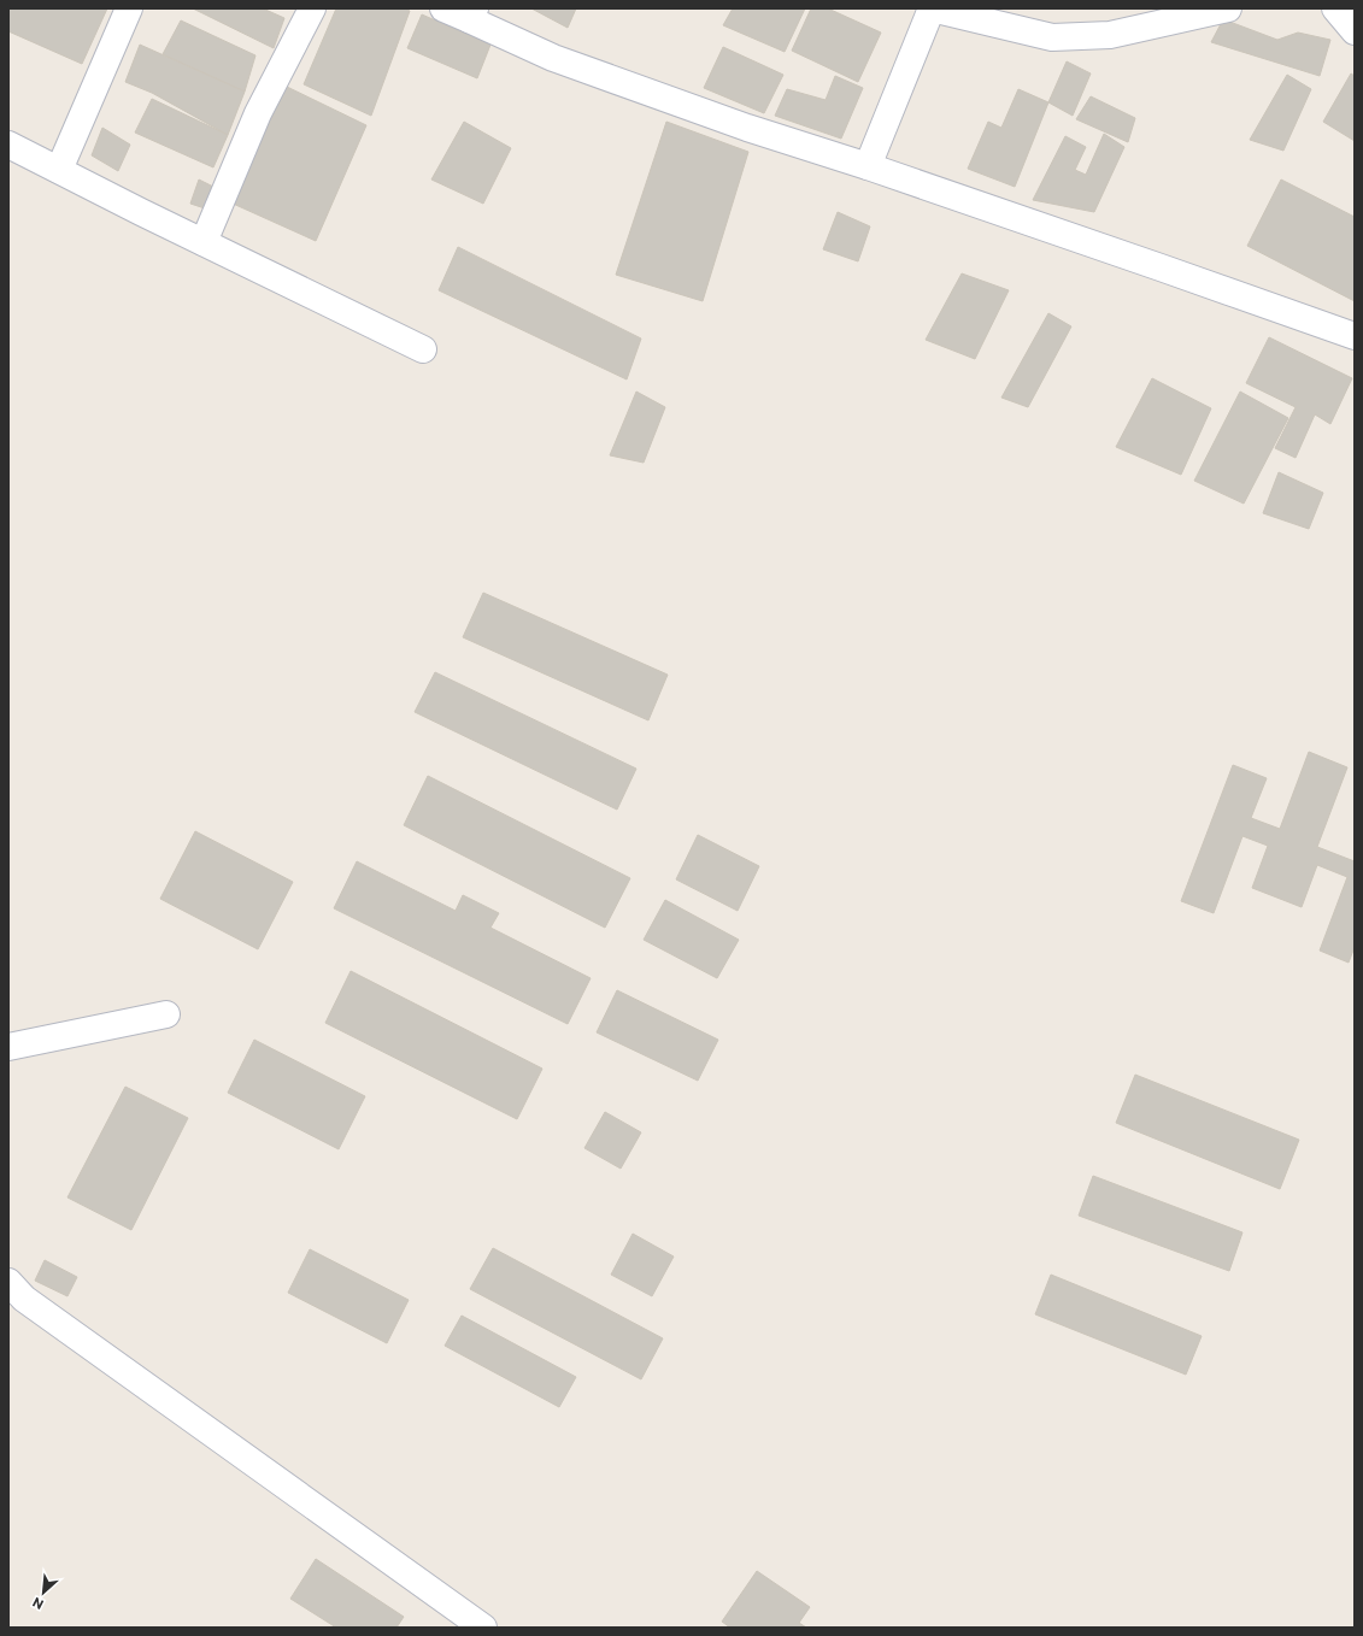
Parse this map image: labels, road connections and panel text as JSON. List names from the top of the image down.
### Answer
{
  "north": "bottom left"
}
